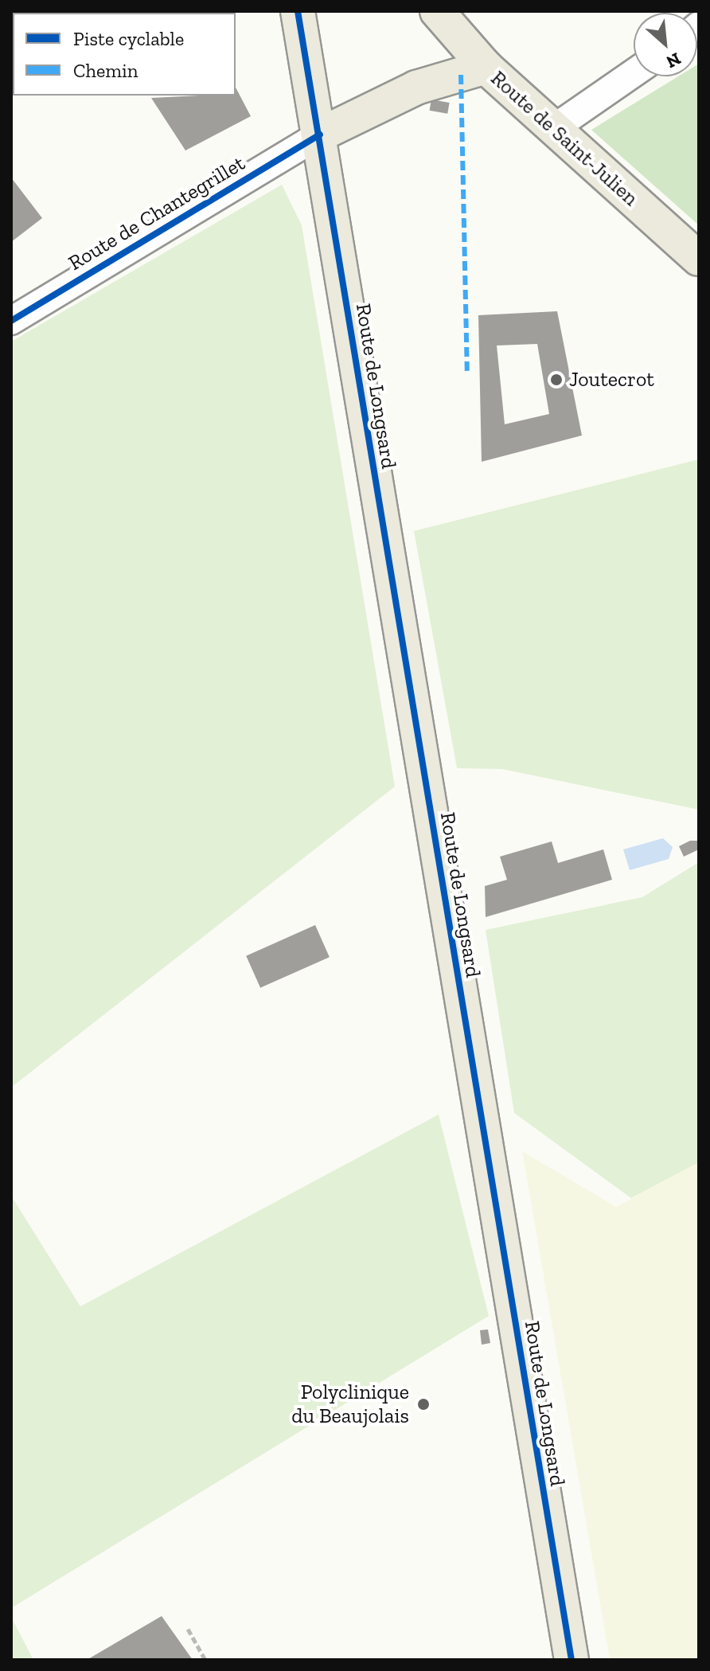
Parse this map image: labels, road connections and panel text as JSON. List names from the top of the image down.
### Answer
{
  "streets": {
    "main road": ["Route de Saint-Julien", "Route de Longsard"],
    "street": ["Route de Chantegrillet"]
  },
  "crossings": [
    ["Route de Chantegrillet", "Route de Longsard"]
  ],
  "places": ["Joutecrot", "Polyclinique du Beaujolais"],
  "legend": ["Piste cyclable", "Chemin"],
  "north": "bottom right"
}
